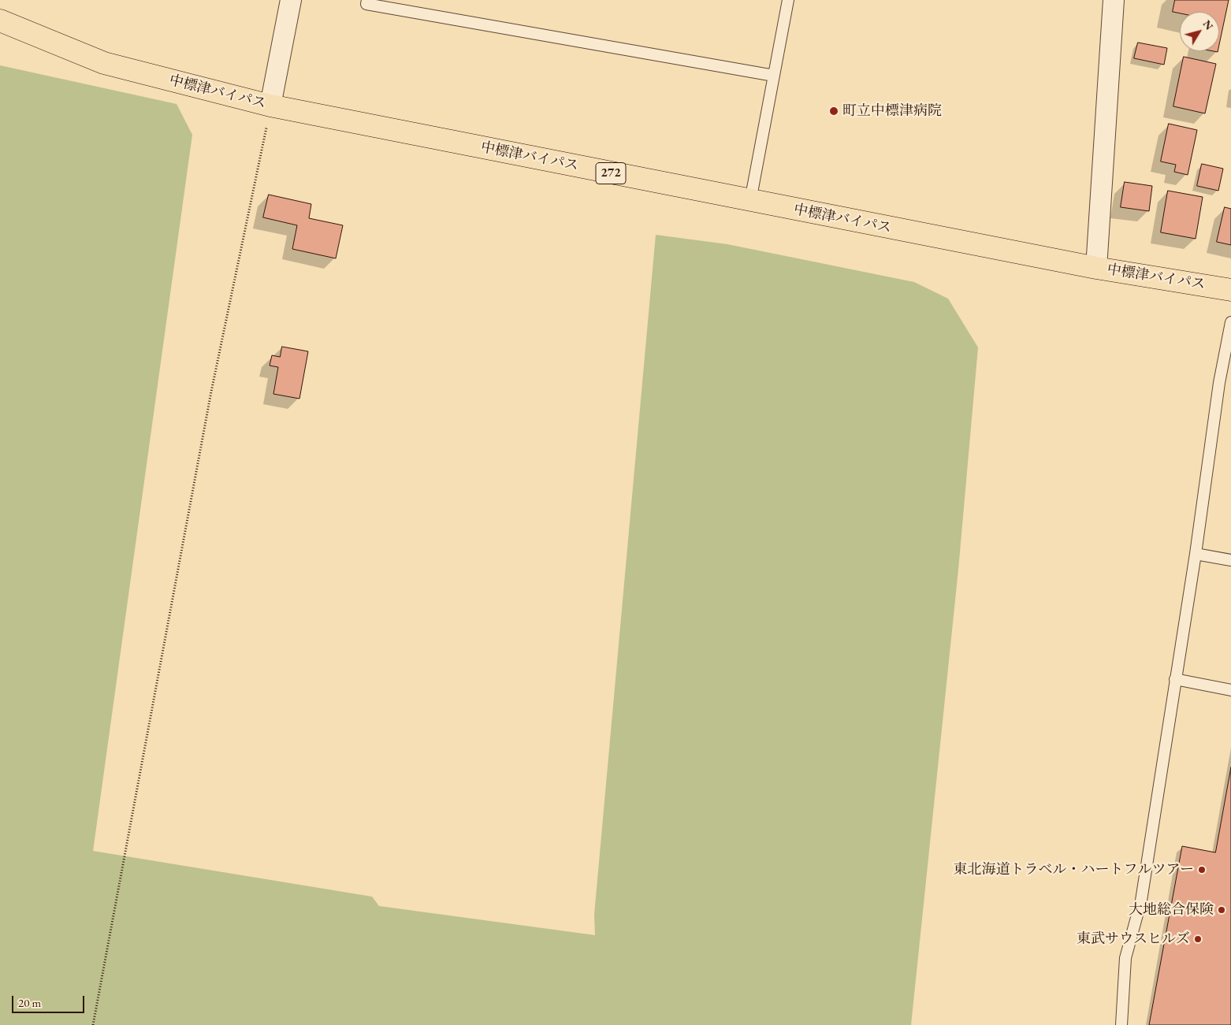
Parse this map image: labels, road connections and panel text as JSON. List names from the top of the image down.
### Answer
{
  "streets": {
    "highway": ["中標津バイパス", "272"]
  },
  "places": [
    "町立中標津病院",
    "東北海道トラベル・ハートフルツアー",
    "大地総合保険",
    "東武サウスヒルズ"
  ],
  "scale_bar": "20 m",
  "north": "top right"
}
